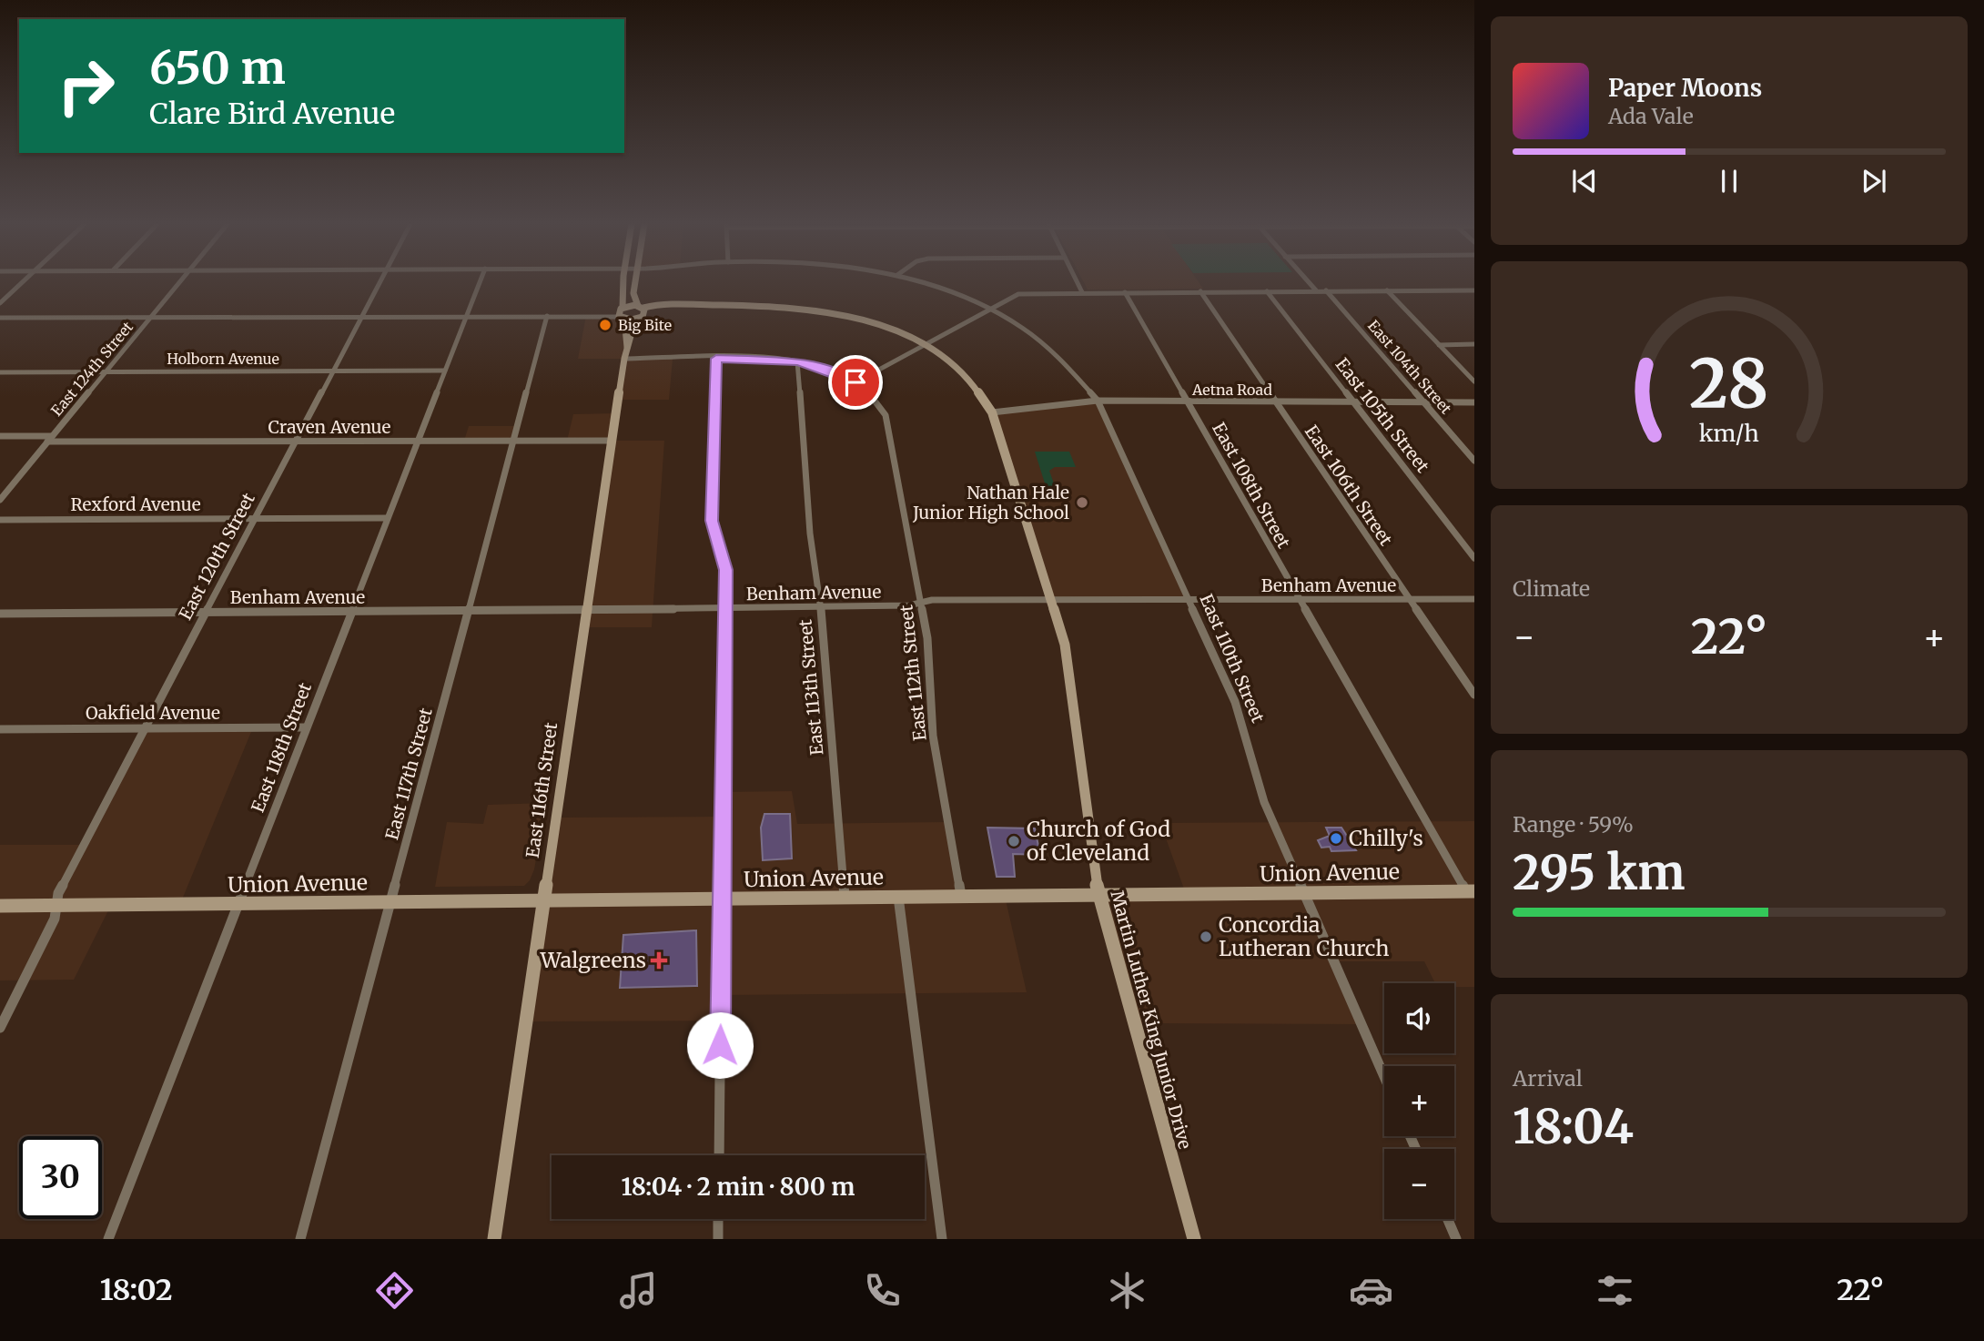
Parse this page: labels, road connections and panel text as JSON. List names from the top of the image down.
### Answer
{
  "streets": {
    "main road": ["East 116th Street", "Union Avenue", "Martin Luther King Junior Drive"],
    "street": [
      "Holborn Avenue",
      "East 104th Street",
      "East 124th Street",
      "Aetna Road",
      "East 105th Street",
      "Craven Avenue",
      "East 108th Street",
      "East 106th Street",
      "Rexford Avenue",
      "East 120th Street",
      "Benham Avenue",
      "East 110th Street",
      "East 112th Street",
      "East 113th Street",
      "Oakfield Avenue",
      "East 118th Street",
      "East 117th Street"
    ]
  },
  "crossings": [
    ["Holborn Avenue", "East 124th Street"],
    ["Holborn Avenue", "East 120th Street"],
    ["Holborn Avenue", "East 118th Street"],
    ["East 104th Street", "Aetna Road"],
    ["East 124th Street", "Craven Avenue"],
    ["Aetna Road", "East 105th Street"],
    ["Aetna Road", "East 108th Street"],
    ["Aetna Road", "East 106th Street"],
    ["Aetna Road", "East 110th Street"],
    ["Aetna Road", "Martin Luther King Junior Drive"],
    ["Craven Avenue", "East 120th Street"],
    ["Craven Avenue", "East 118th Street"],
    ["Craven Avenue", "East 117th Street"],
    ["Craven Avenue", "East 116th Street"],
    ["East 108th Street", "Benham Avenue"],
    ["East 108th Street", "Union Avenue"],
    ["East 106th Street", "Benham Avenue"],
    ["Rexford Avenue", "East 120th Street"],
    ["Rexford Avenue", "East 118th Street"],
    ["East 120th Street", "Benham Avenue"],
    ["East 120th Street", "Oakfield Avenue"],
    ["East 120th Street", "Union Avenue"],
    ["Benham Avenue", "East 110th Street"],
    ["Benham Avenue", "East 112th Street"],
    ["Benham Avenue", "East 113th Street"],
    ["Benham Avenue", "East 118th Street"],
    ["Benham Avenue", "East 117th Street"],
    ["Benham Avenue", "East 116th Street"],
    ["Benham Avenue", "Martin Luther King Junior Drive"],
    ["East 110th Street", "Union Avenue"],
    ["East 112th Street", "Union Avenue"],
    ["East 113th Street", "Union Avenue"],
    ["Oakfield Avenue", "East 118th Street"],
    ["East 118th Street", "Union Avenue"],
    ["East 117th Street", "Union Avenue"],
    ["East 116th Street", "Union Avenue"],
    ["Union Avenue", "Martin Luther King Junior Drive"]
  ],
  "places": {
    "other": [
      "Big Bite",
      "Nathan Hale Junior High School",
      "Chilly's",
      "Church of God of Cleveland",
      "Concordia Lutheran Church"
    ],
    "health": ["Walgreens"]
  },
  "page": {
    "turn": ["650 m", "Clare Bird Avenue"],
    "song": ["Paper Moons", "Ada Vale"],
    "tile": [
      "Climate",
      ["Range · 59%", "295 km"],
      ["Arrival", "18:04"]
    ],
    "heat": ["−", "22°", "+"],
    "map_buttons": ["+", "−"],
    "limit": "30",
    "trip": "18:04 · 2 min · 800 m",
    "tabs": ["18:02", "22°"],
    "gauge": ["28", "km/h"]
  }
}
